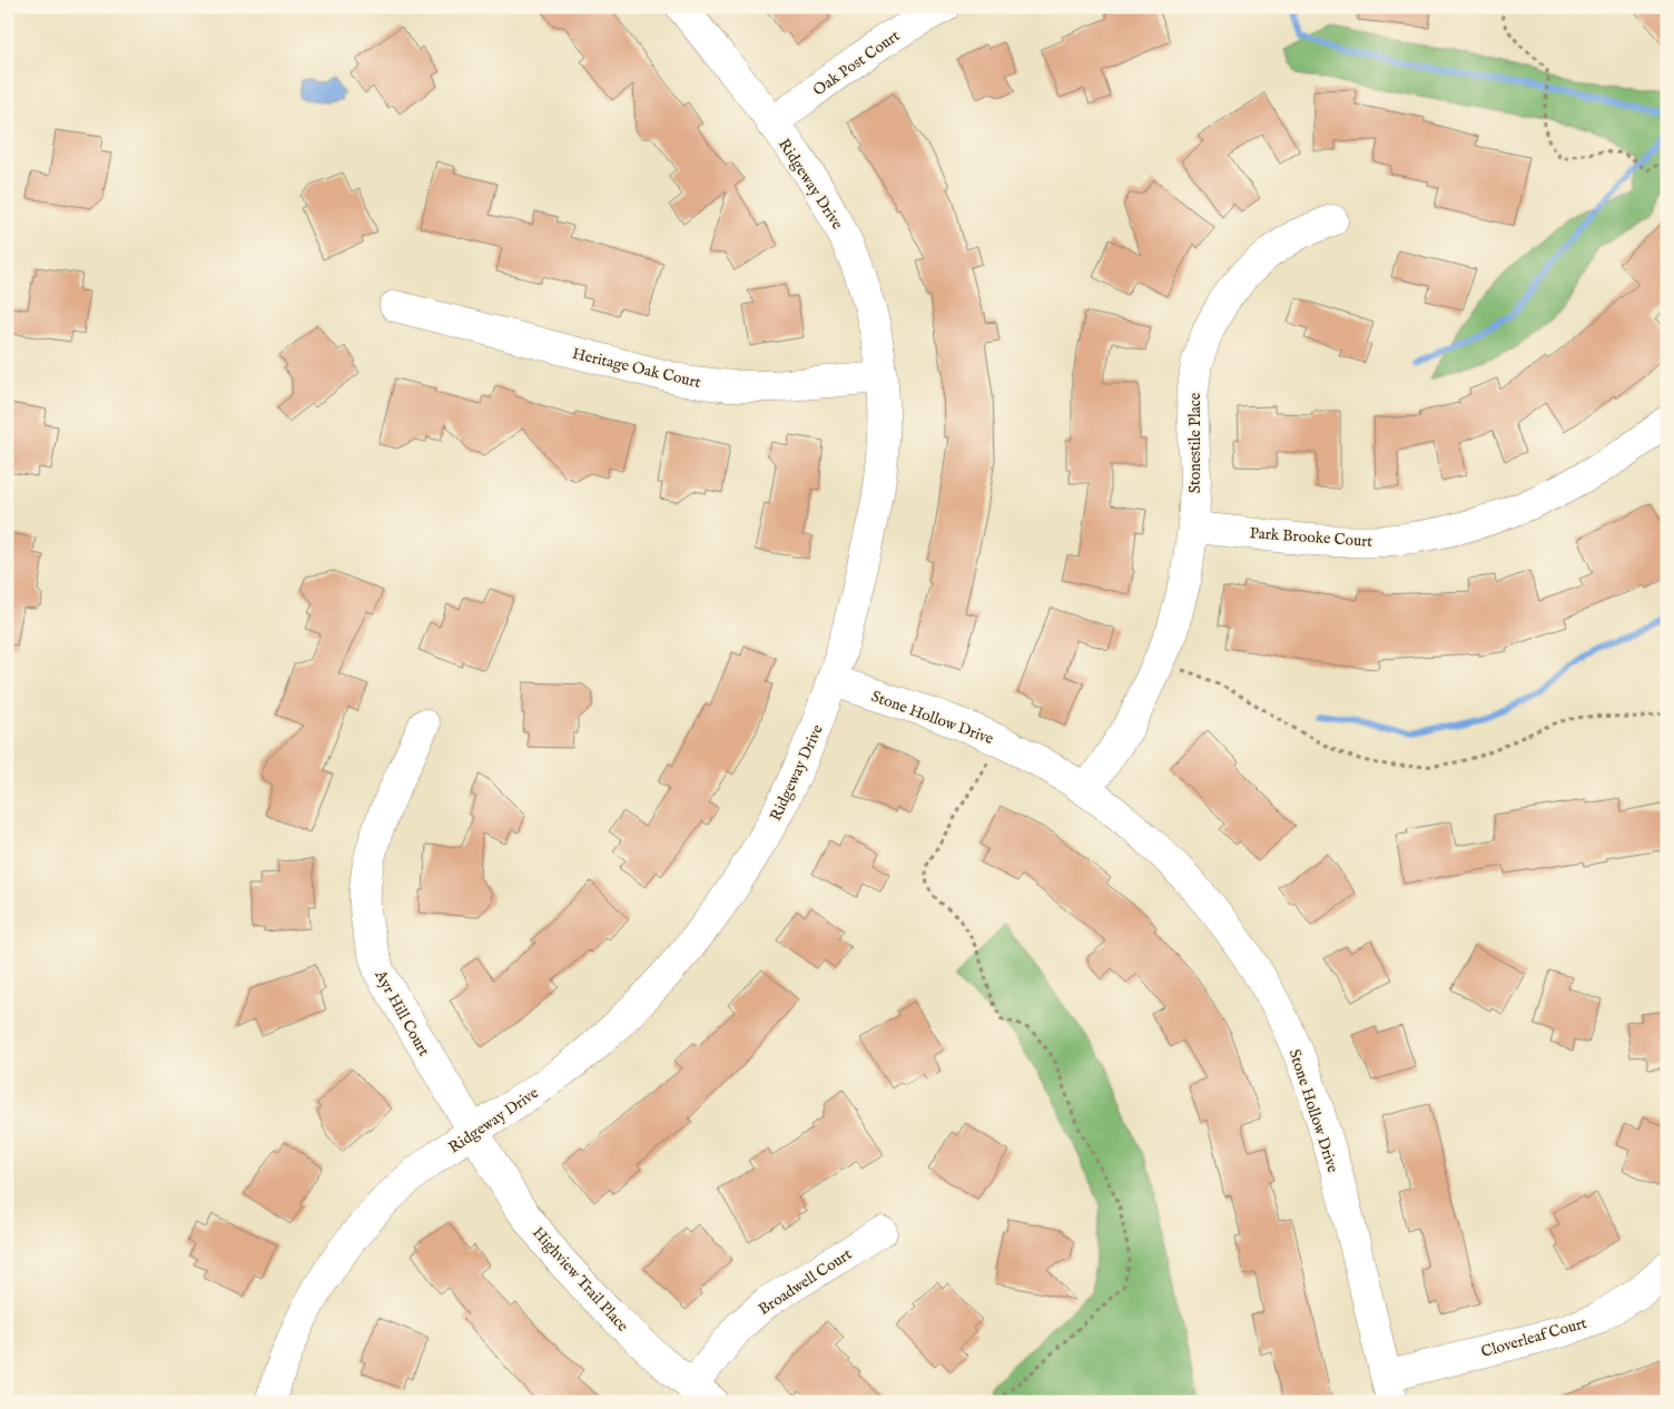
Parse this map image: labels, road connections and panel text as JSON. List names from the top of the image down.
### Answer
{
  "streets": {
    "street": [
      "Oak Post Court",
      "Ridgeway Drive",
      "Heritage Oak Court",
      "Stonestile Place",
      "Park Brooke Court",
      "Stone Hollow Drive",
      "Ayr Hill Court",
      "Highview Trail Place",
      "Broadwell Court",
      "Cloverleaf Court"
    ]
  },
  "crossings": [
    ["Oak Post Court", "Ridgeway Drive"],
    ["Ridgeway Drive", "Heritage Oak Court"],
    ["Ridgeway Drive", "Stone Hollow Drive"],
    ["Ridgeway Drive", "Ayr Hill Court"],
    ["Ridgeway Drive", "Highview Trail Place"],
    ["Stonestile Place", "Park Brooke Court"],
    ["Stone Hollow Drive", "Cloverleaf Court"],
    ["Ayr Hill Court", "Highview Trail Place"],
    ["Highview Trail Place", "Broadwell Court"]
  ]
}
